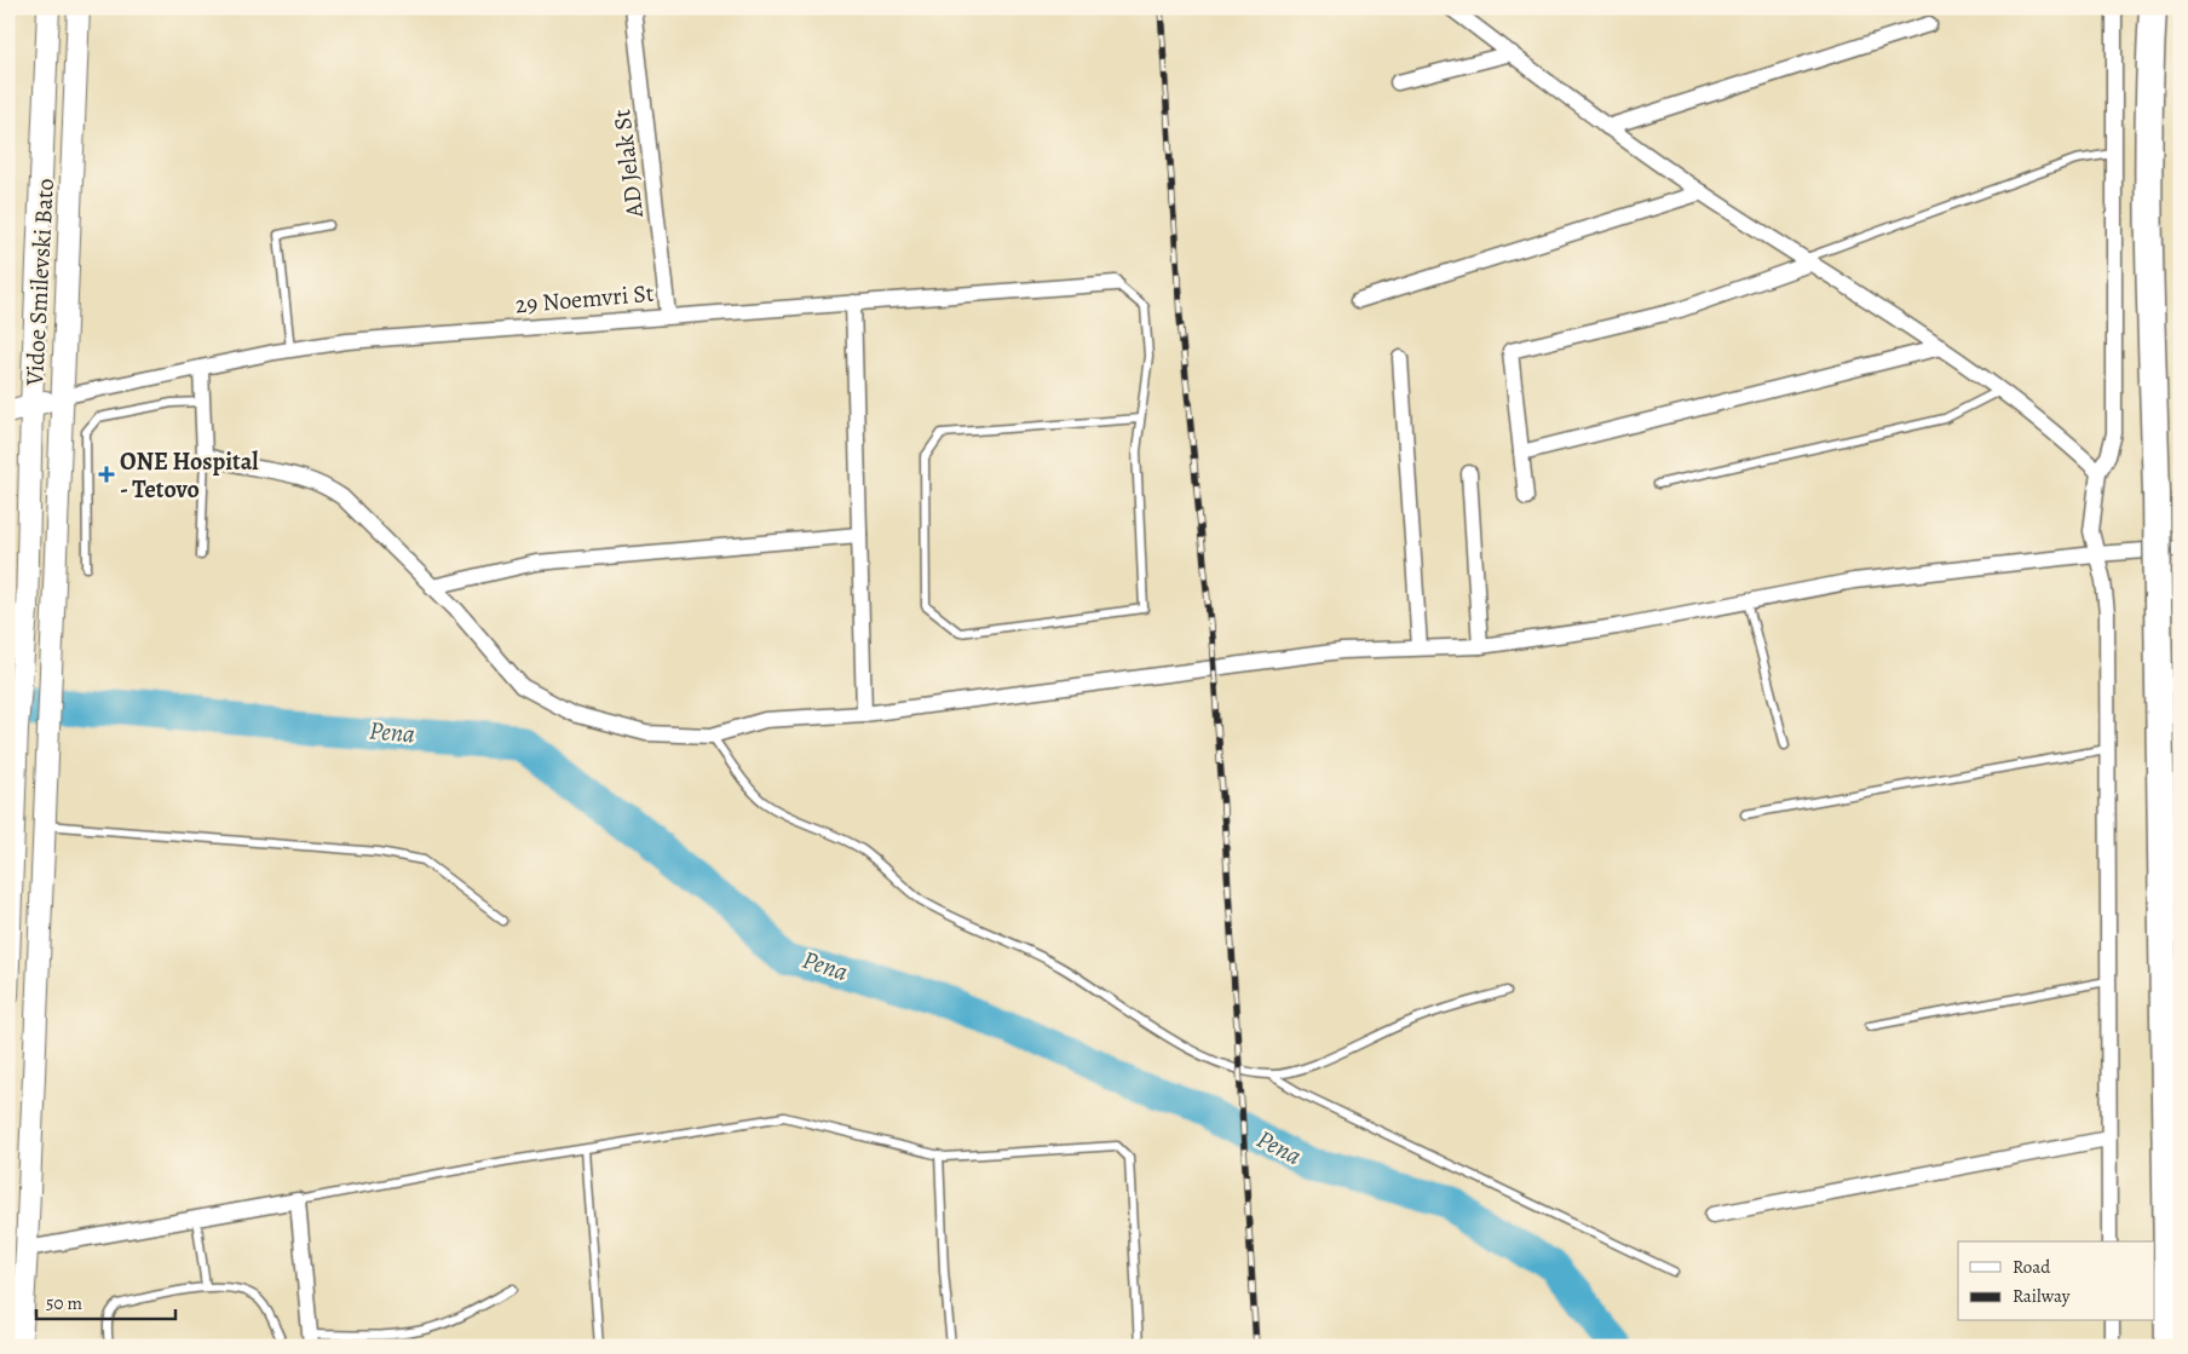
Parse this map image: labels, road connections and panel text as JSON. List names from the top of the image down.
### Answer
{
  "streets": {
    "street": ["AD Jelak St", "Vidoe Smilevski Bato", "29 Noemvri St"]
  },
  "crossings": [
    ["AD Jelak St", "29 Noemvri St"],
    ["Vidoe Smilevski Bato", "29 Noemvri St"]
  ],
  "water": ["Pena"],
  "places": {
    "health": ["ONE Hospital - Tetovo"]
  },
  "legend": ["Road", "Railway"],
  "scale_bar": "50 m"
}
